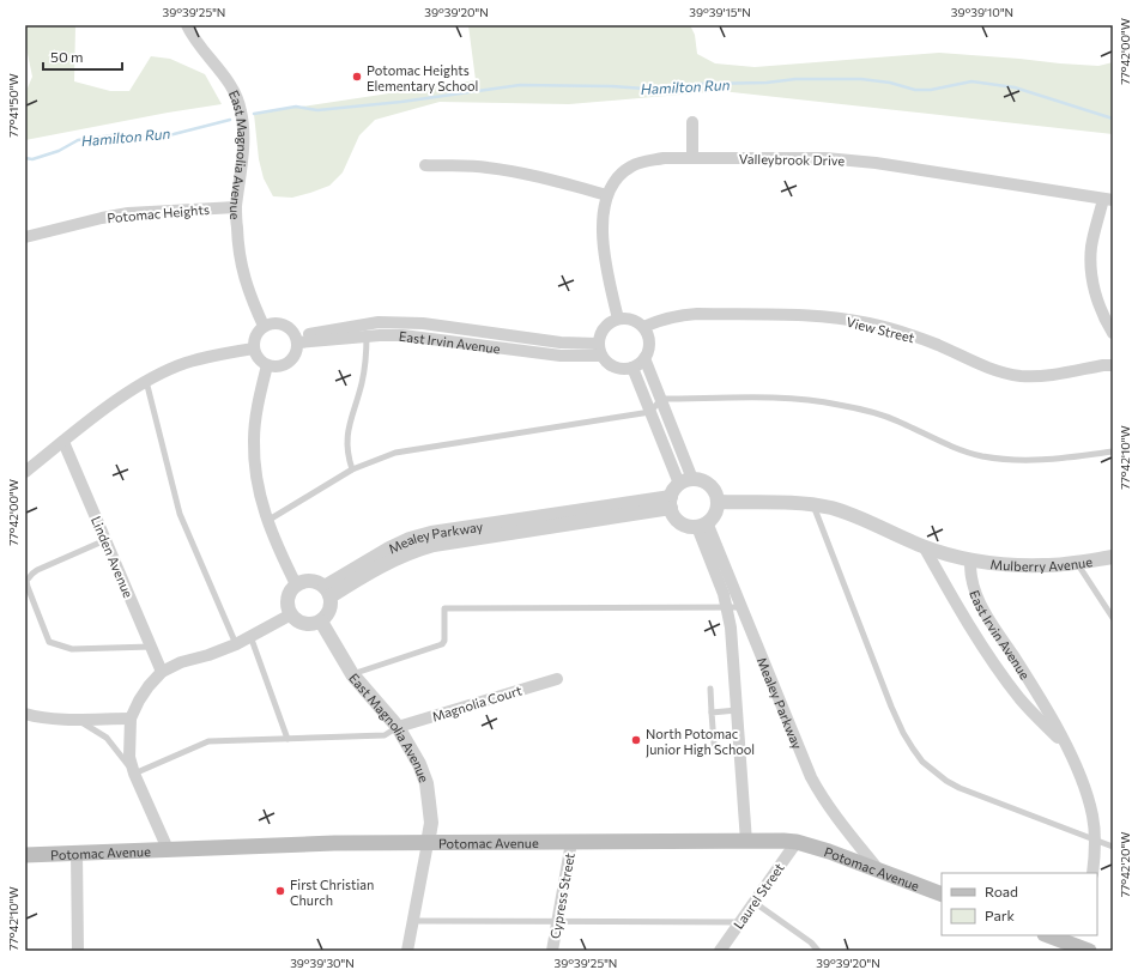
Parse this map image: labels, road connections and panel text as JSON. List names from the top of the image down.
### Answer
{
  "streets": {
    "main road": ["Potomac Avenue"],
    "street": [
      "East Magnolia Avenue",
      "Valleybrook Drive",
      "Potomac Heights",
      "View Street",
      "East Irvin Avenue",
      "Mealey Parkway",
      "Linden Avenue",
      "Mulberry Avenue",
      "Magnolia Court",
      "Cypress Street",
      "Laurel Street"
    ]
  },
  "crossings": [
    ["East Magnolia Avenue", "Potomac Heights"],
    ["East Magnolia Avenue", "East Irvin Avenue"],
    ["East Magnolia Avenue", "Mealey Parkway"],
    ["East Magnolia Avenue", "Magnolia Court"],
    ["East Magnolia Avenue", "Potomac Avenue"],
    ["Valleybrook Drive", "View Street"],
    ["Valleybrook Drive", "East Irvin Avenue"],
    ["View Street", "East Irvin Avenue"],
    ["East Irvin Avenue", "Mulberry Avenue"],
    ["Mealey Parkway", "Potomac Avenue"],
    ["Potomac Avenue", "Cypress Street"],
    ["Potomac Avenue", "Laurel Street"]
  ],
  "water": ["Hamilton Run"],
  "places": ["Potomac Heights Elementary School", "North Potomac Junior High School", "First Christian Church"],
  "legend": ["Road", "Park"],
  "scale_bar": "50 m",
  "coordinates": [
    "39°39'25\"N",
    "39°39'20\"N",
    "39°39'15\"N",
    "39°39'10\"N",
    "77°42'00\"W",
    "77°41'50\"W",
    "77°42'10\"W",
    "77°42'20\"W",
    "39°39'30\"N"
  ]
}
